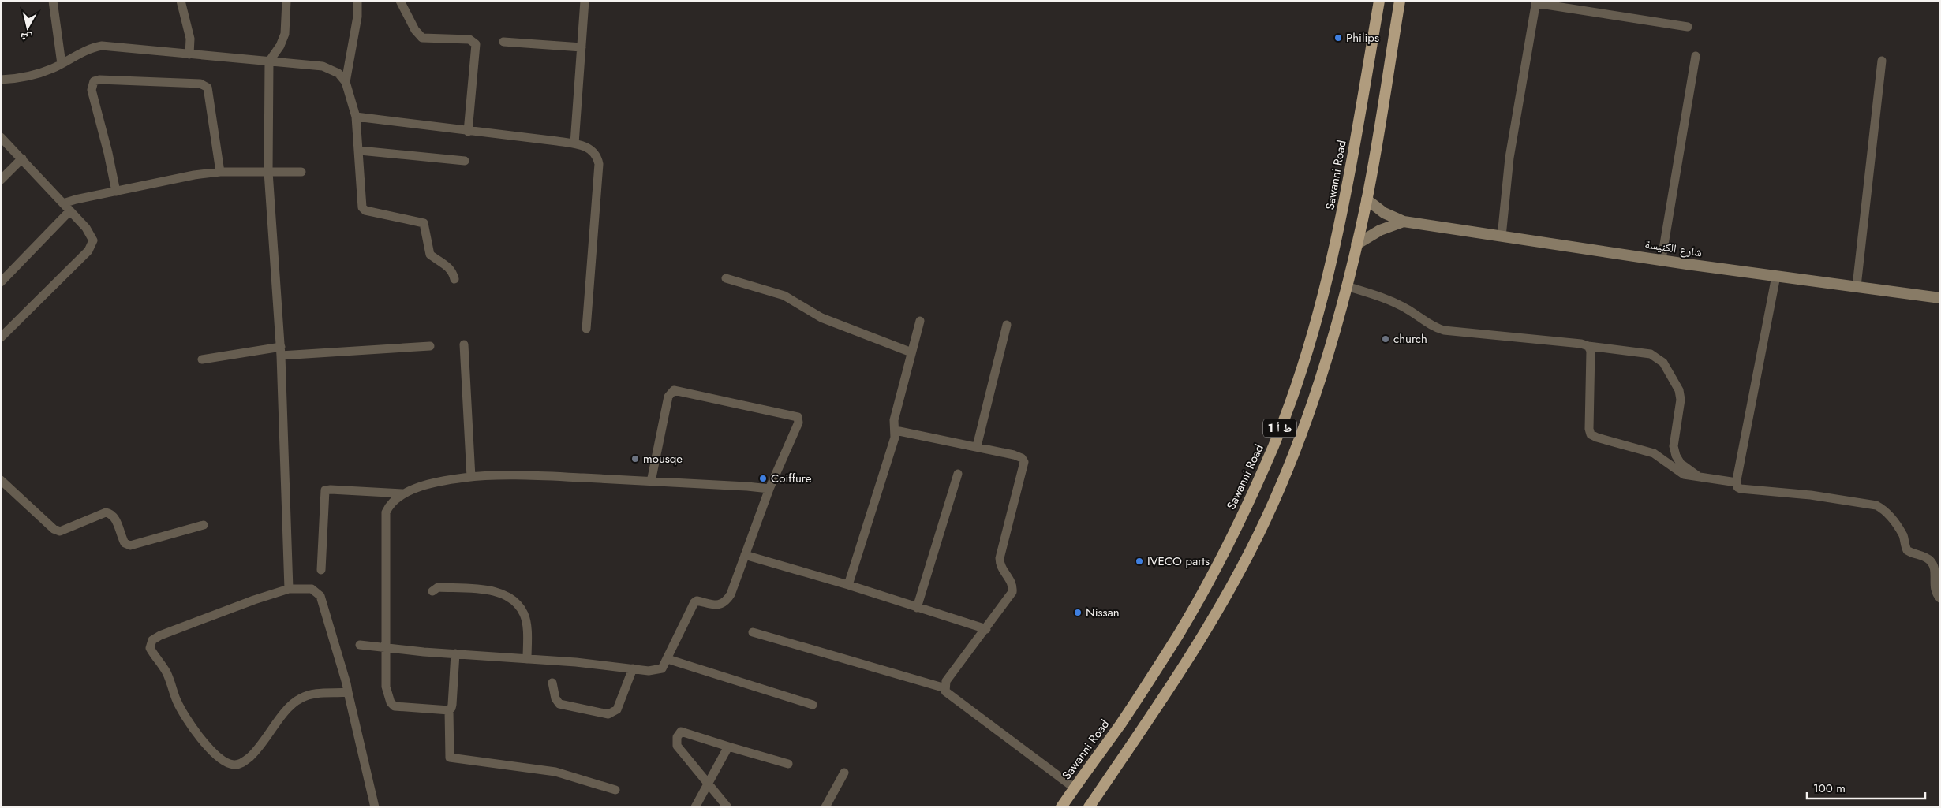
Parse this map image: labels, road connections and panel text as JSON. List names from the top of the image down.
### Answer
{
  "streets": {
    "highway": ["Sawanni Road", "ط أ 1"],
    "main road": ["شارع الكنيسة"]
  },
  "crossings": [
    ["شارع الكنيسة", "ط أ 1"]
  ],
  "places": [
    "Philips",
    "church",
    "mousqe",
    "Coiffure",
    "IVECO parts",
    "Nissan"
  ],
  "scale_bar": "100 m",
  "north": "bottom"
}
